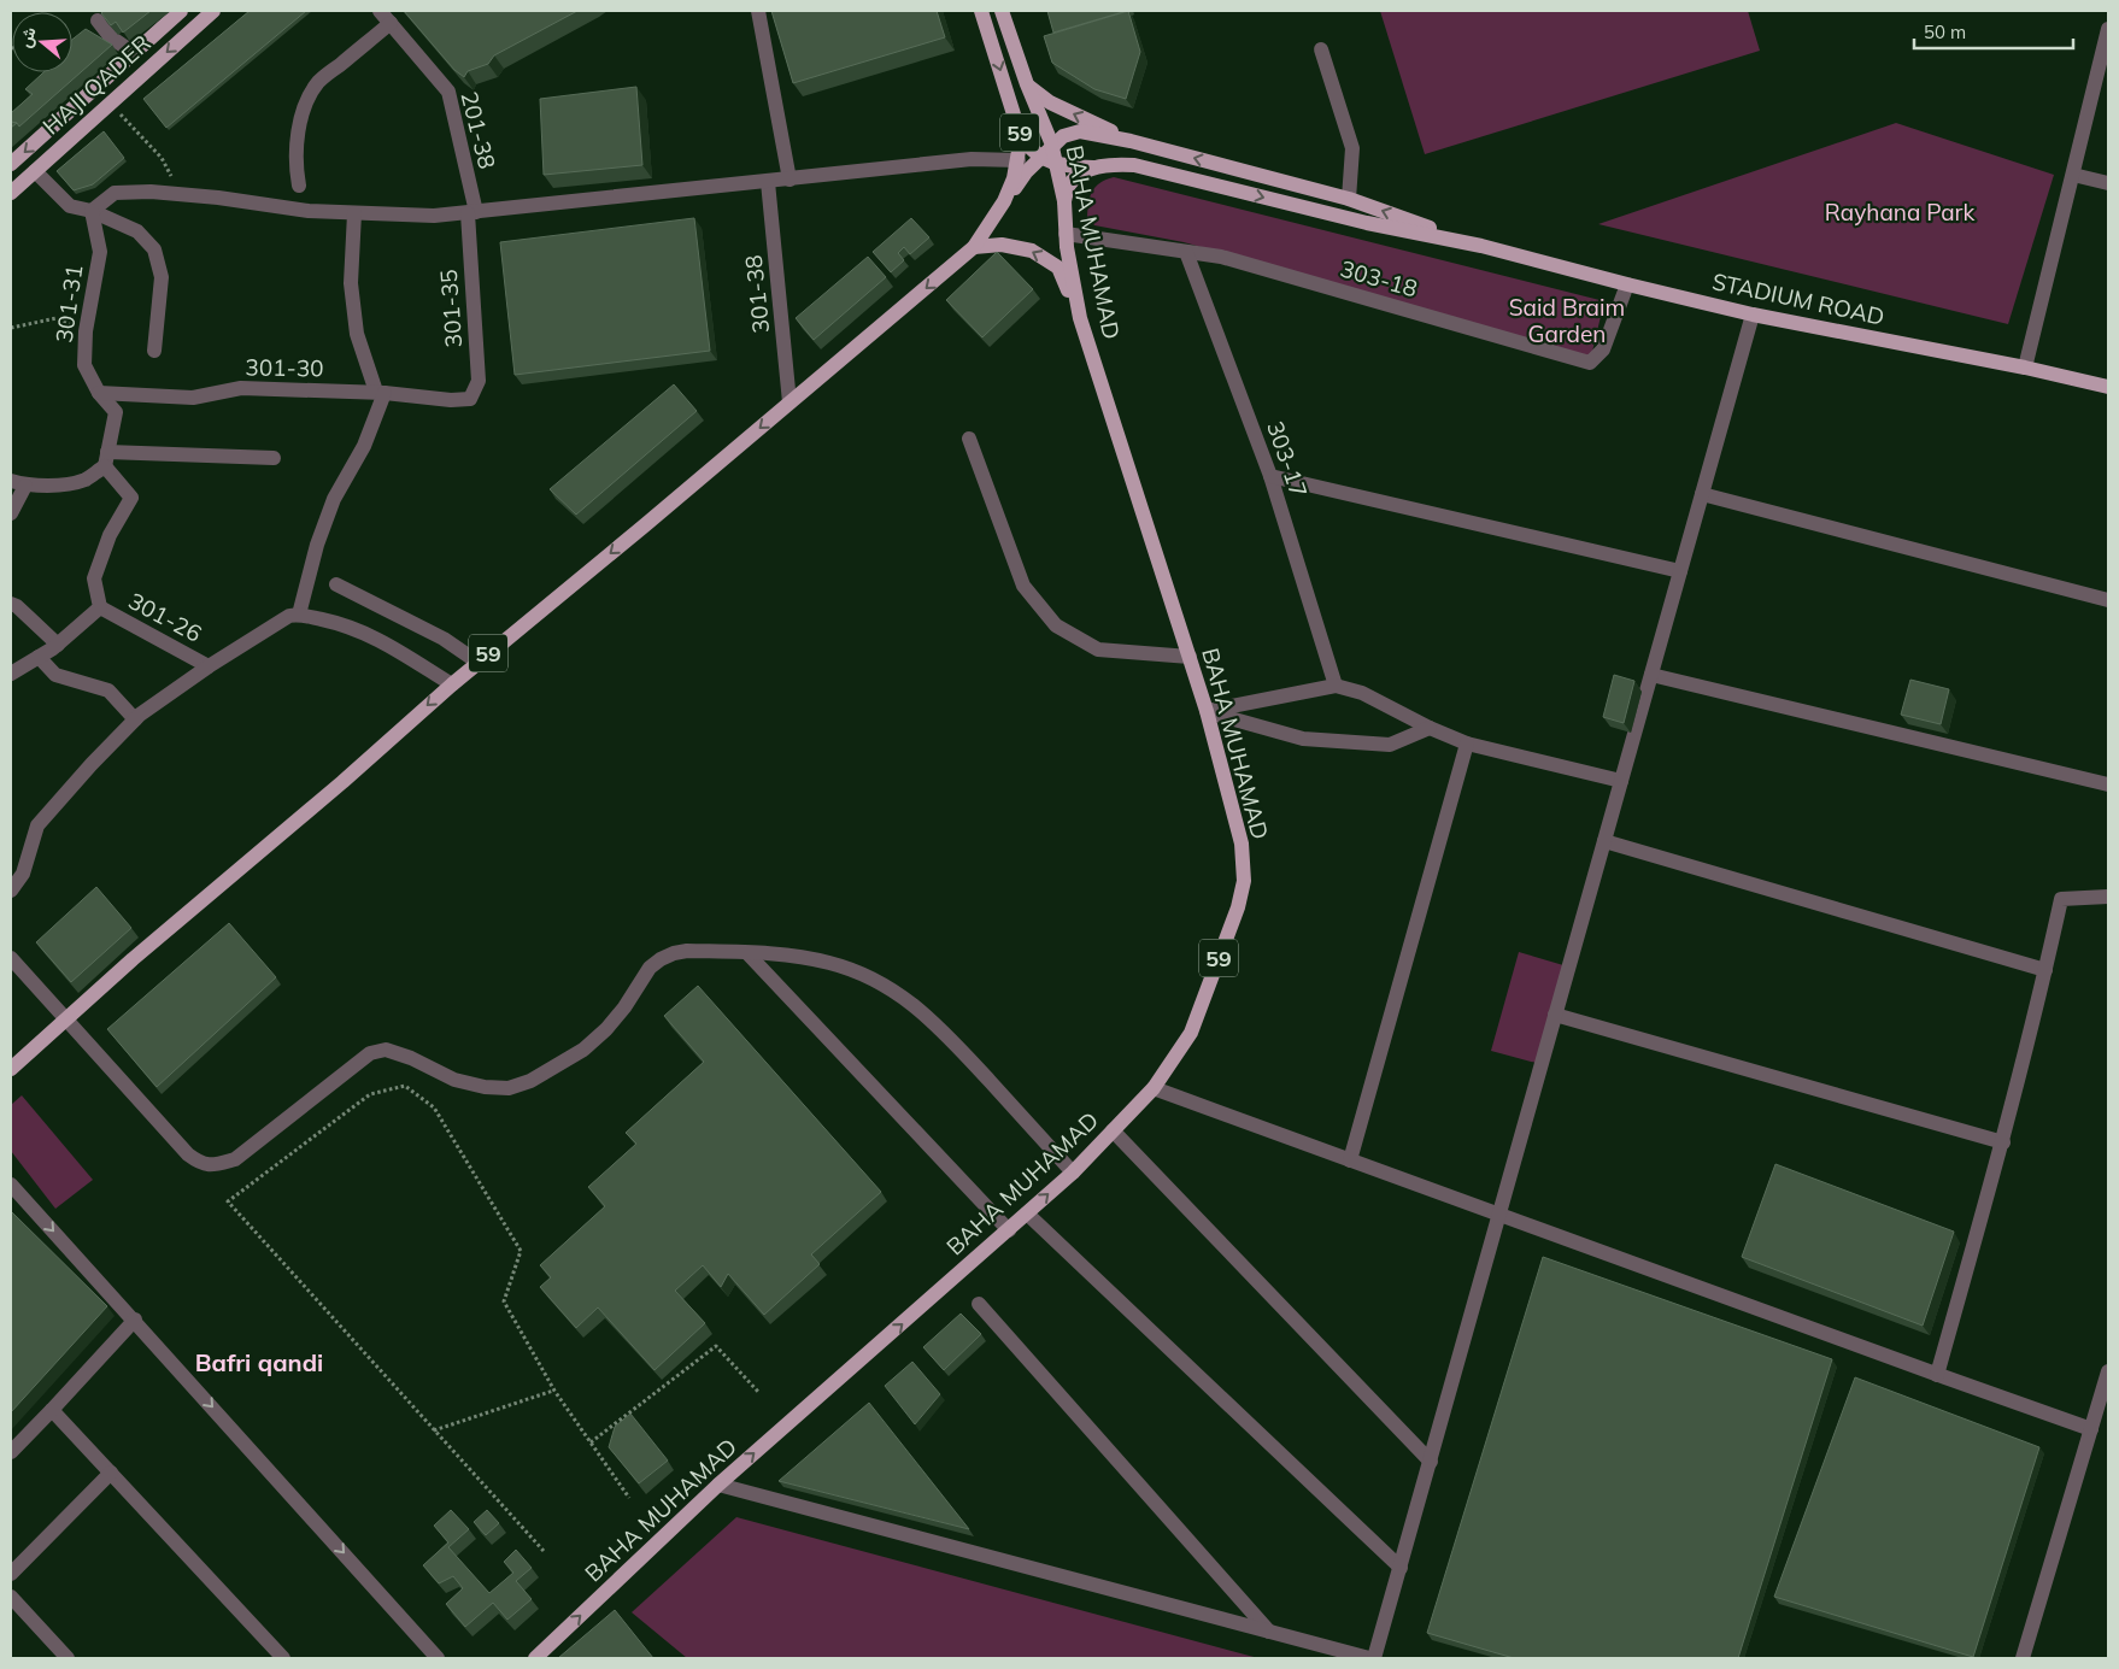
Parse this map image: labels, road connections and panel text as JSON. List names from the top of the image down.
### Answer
{
  "streets": {
    "main road": [
      "HAJI QADER",
      "59",
      "BAHA MUHAMAD",
      "STADIUM ROAD"
    ],
    "street": [
      "201-38",
      "303-18",
      "301-38",
      "301-31",
      "301-35",
      "301-30",
      "303-17",
      "301-26"
    ]
  },
  "crossings": [
    ["201-38", "301-35"],
    ["59", "301-38"],
    ["BAHA MUHAMAD", "303-18"],
    ["303-18", "STADIUM ROAD"],
    ["303-18", "303-17"],
    ["301-31", "301-30"],
    ["301-35", "301-30"]
  ],
  "one_way": ["BAHA MUHAMAD"],
  "districts": ["Bafri qandi"],
  "parks": ["Rayhana Park", "Said Braim Garden"],
  "scale_bar": "50 m",
  "north": "left"
}
